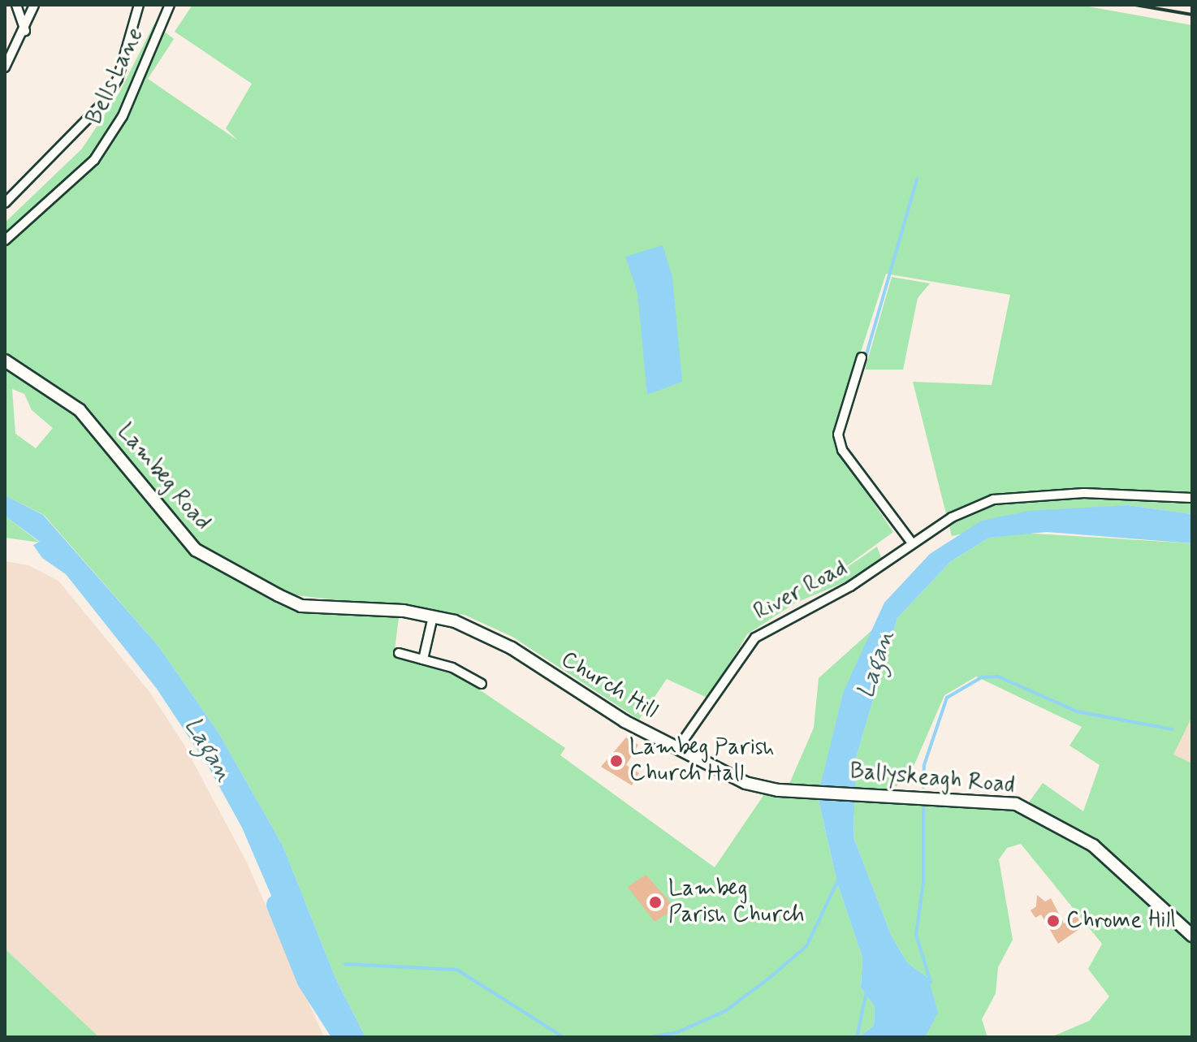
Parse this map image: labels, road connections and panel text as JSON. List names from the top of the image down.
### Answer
{
  "streets": {
    "main road": ["Lambeg Road", "Church Hill", "Ballyskeagh Road"],
    "street": ["Bells Lane", "River Road"]
  },
  "crossings": [
    ["Lambeg Road", "Church Hill"],
    ["River Road", "Church Hill"],
    ["Church Hill", "Ballyskeagh Road"]
  ],
  "water": ["Lagan"],
  "places": ["Lambeg Parish Church Hall", "Lambeg Parish Church", "Chrome Hill"]
}
